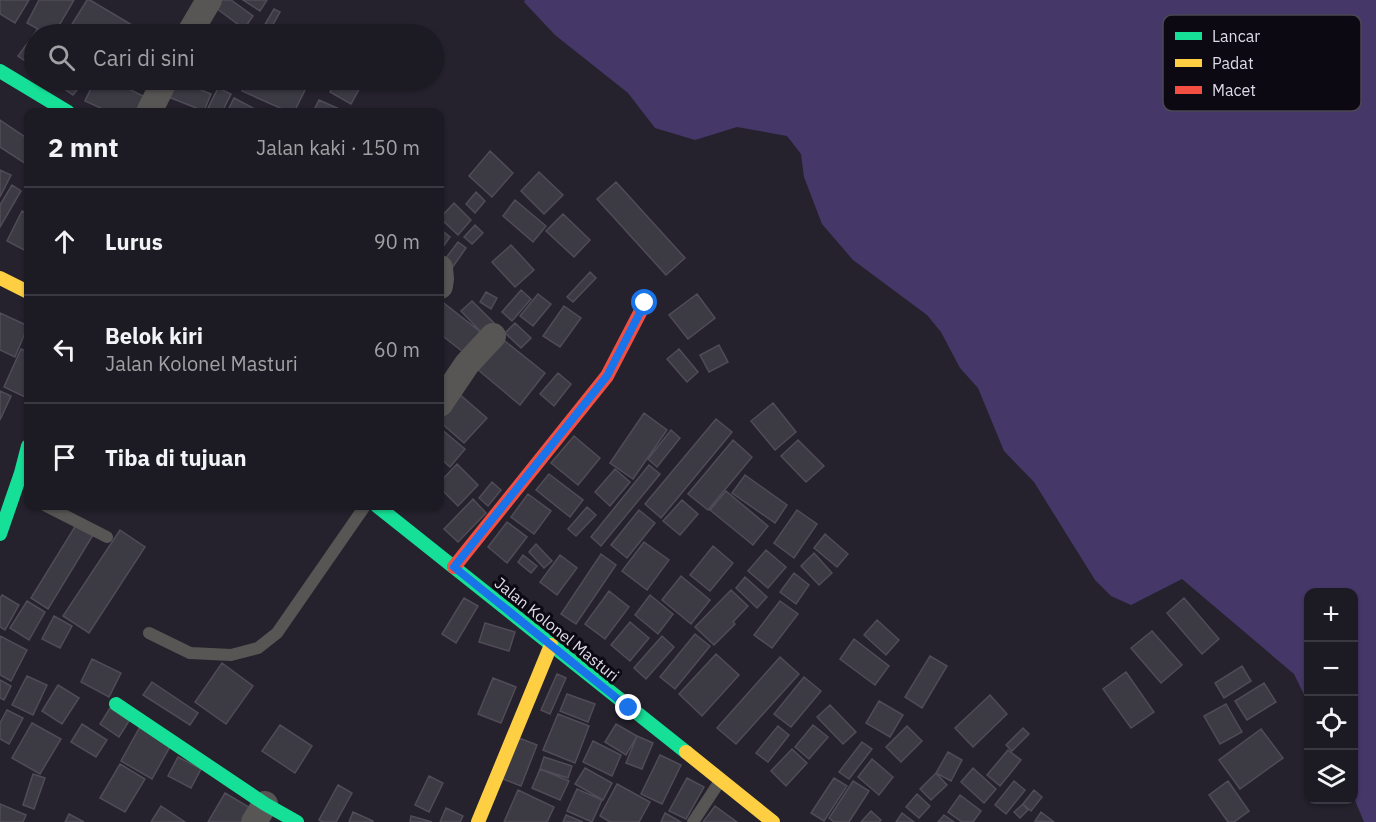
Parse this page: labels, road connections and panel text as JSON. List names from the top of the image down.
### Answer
{
  "streets": {
    "street": ["Jalan Kolonel Masturi"]
  },
  "legend": ["Lancar", "Padat", "Macet"],
  "page": {
    "search": "Cari di sini",
    "heading": ["2 mnt", "Jalan kaki · 150 m"],
    "list": [
      ["Lurus", "90 m"],
      ["Belok kiri", "Jalan Kolonel Masturi", "60 m"],
      "Tiba di tujuan"
    ],
    "map_buttons": ["+", "−"]
  }
}
